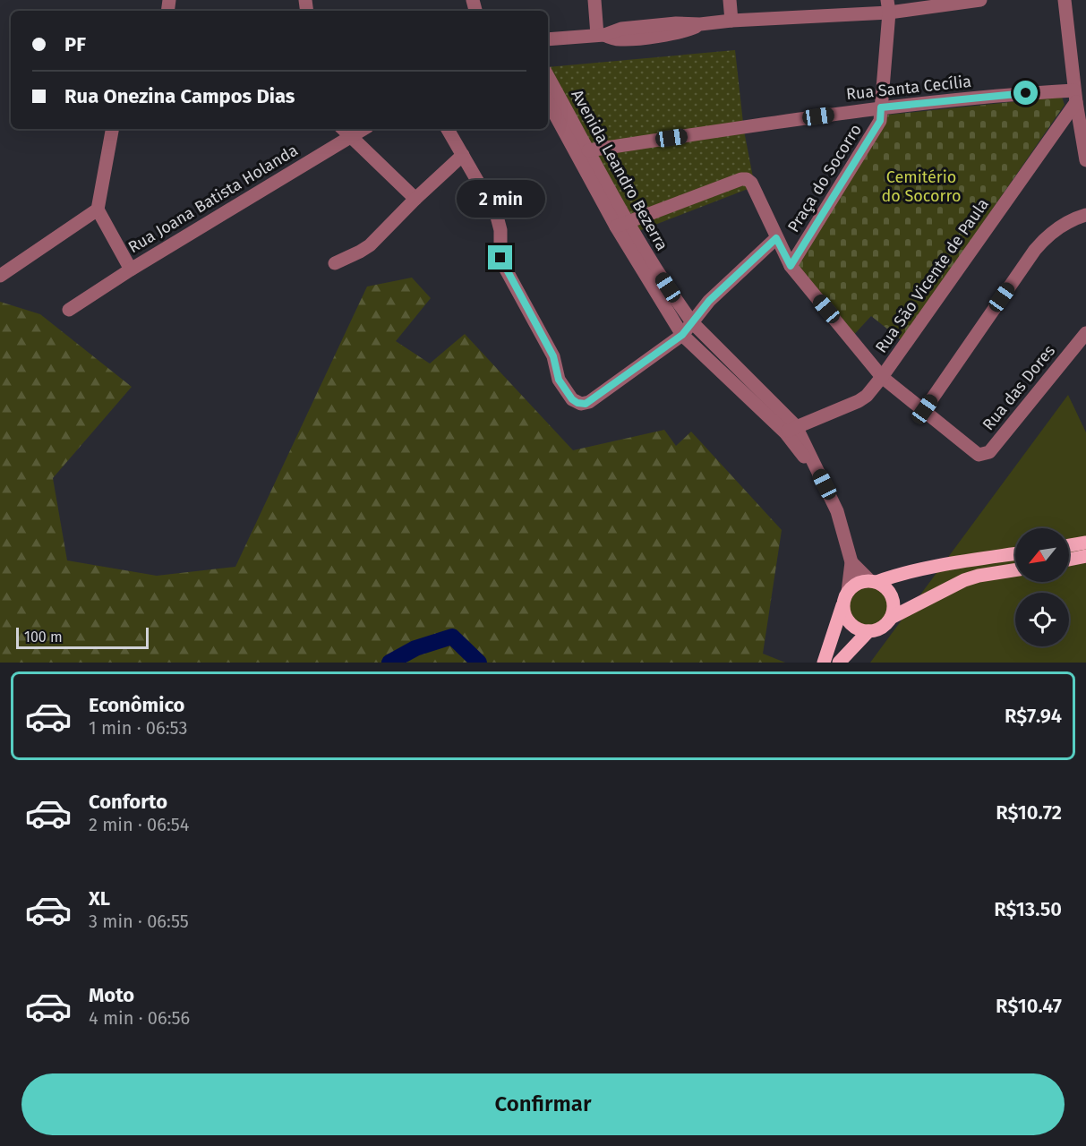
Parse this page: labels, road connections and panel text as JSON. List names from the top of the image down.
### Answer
{
  "streets": {
    "street": [
      "Rua Santa Cecília",
      "Avenida Leandro Bezerra",
      "Praça do Socorro",
      "Rua Joana Batista Holanda",
      "Rua São Vicente de Paula",
      "Rua das Dores"
    ]
  },
  "crossings": [
    ["Rua Santa Cecília", "Avenida Leandro Bezerra"],
    ["Rua Santa Cecília", "Praça do Socorro"],
    ["Rua Santa Cecília", "Rua São Vicente de Paula"],
    ["Avenida Leandro Bezerra", "Rua São Vicente de Paula"]
  ],
  "parks": ["Cemitério do Socorro"],
  "scale_bar": "100 m",
  "north": "bottom left",
  "page": {
    "banner": ["PF", "Rua Onezina Campos Dias"],
    "bubble": "2 min",
    "scale": "100 m",
    "list": [
      {
        "name": "Econômico",
        "note": "1 min · 06:53",
        "value": "R$7.94"
      },
      {
        "name": "Conforto",
        "note": "2 min · 06:54",
        "value": "R$10.72"
      },
      {
        "name": "XL",
        "note": "3 min · 06:55",
        "value": "R$13.50"
      },
      {
        "name": "Moto",
        "note": "4 min · 06:56",
        "value": "R$10.47"
      }
    ],
    "buttons": "Confirmar"
  }
}
